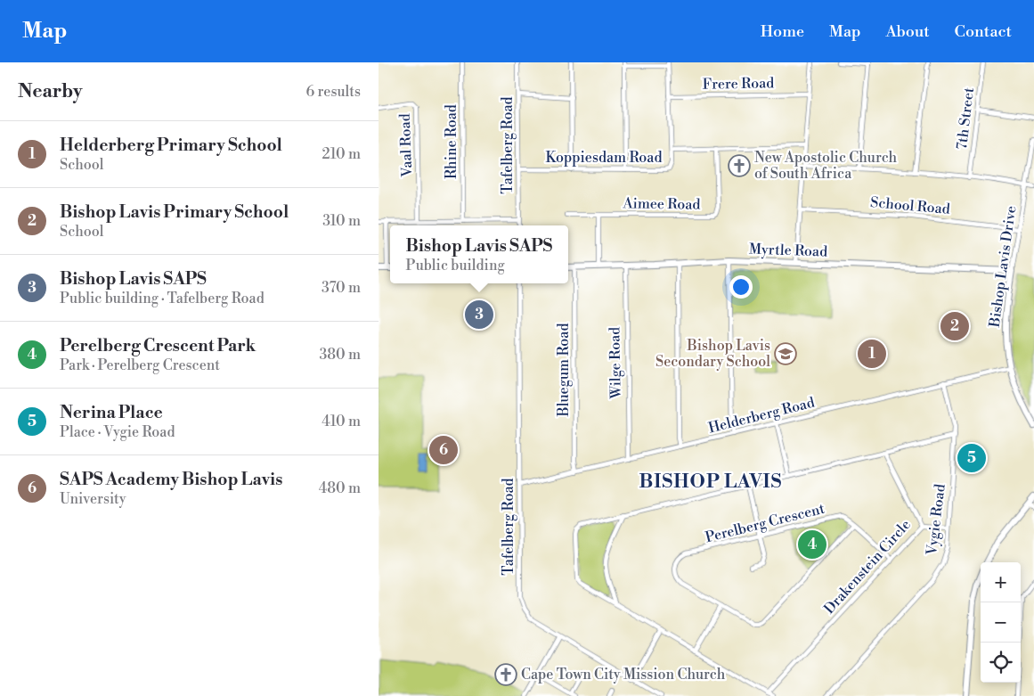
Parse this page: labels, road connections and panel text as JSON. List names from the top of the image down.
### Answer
{
  "streets": {
    "street": [
      "Frere Road",
      "7th Street",
      "Rhine Road",
      "Vaal Road",
      "Tafelberg Road",
      "Koppiesdam Road",
      "Aimee Road",
      "School Road",
      "Myrtle Road",
      "Bishop Lavis Drive",
      "Wilge Road",
      "Bluegum Road",
      "Helderberg Road",
      "Vygie Road",
      "Perelberg Crescent",
      "Drakenstein Circle"
    ]
  },
  "crossings": [
    ["Tafelberg Road", "Koppiesdam Road"],
    ["Tafelberg Road", "Helderberg Road"],
    ["Koppiesdam Road", "Aimee Road"],
    ["School Road", "Bishop Lavis Drive"],
    ["Myrtle Road", "Bishop Lavis Drive"],
    ["Myrtle Road", "Wilge Road"],
    ["Myrtle Road", "Bluegum Road"],
    ["Bishop Lavis Drive", "Helderberg Road"],
    ["Wilge Road", "Helderberg Road"],
    ["Bluegum Road", "Helderberg Road"],
    ["Helderberg Road", "Vygie Road"]
  ],
  "districts": ["BISHOP LAVIS"],
  "places": {
    "church": ["New Apostolic Church of South Africa", "Cape Town City Mission Church"],
    "school or university": ["Bishop Lavis Secondary School"]
  },
  "page": {
    "header": "Map",
    "nav": [
      "Home",
      "Map",
      "About",
      "Contact"
    ],
    "heading": ["Nearby", "6 results"],
    "list": [
      {
        "mark": "1",
        "name": "Helderberg Primary School",
        "note": "School",
        "value": "210 m"
      },
      {
        "mark": "2",
        "name": "Bishop Lavis Primary School",
        "note": "School",
        "value": "310 m"
      },
      {
        "mark": "3",
        "name": "Bishop Lavis SAPS",
        "note": "Public building · Tafelberg Road",
        "value": "370 m"
      },
      {
        "mark": "4",
        "name": "Perelberg Crescent Park",
        "note": "Park · Perelberg Crescent",
        "value": "380 m"
      },
      {
        "mark": "5",
        "name": "Nerina Place",
        "note": "Place · Vygie Road",
        "value": "410 m"
      },
      {
        "mark": "6",
        "name": "SAPS Academy Bishop Lavis",
        "note": "University",
        "value": "480 m"
      }
    ],
    "popup": ["Bishop Lavis SAPS", "Public building"],
    "pins": [
      "3",
      "2",
      "1",
      "6",
      "5",
      "4"
    ],
    "map_buttons": ["+", "−"]
  }
}
